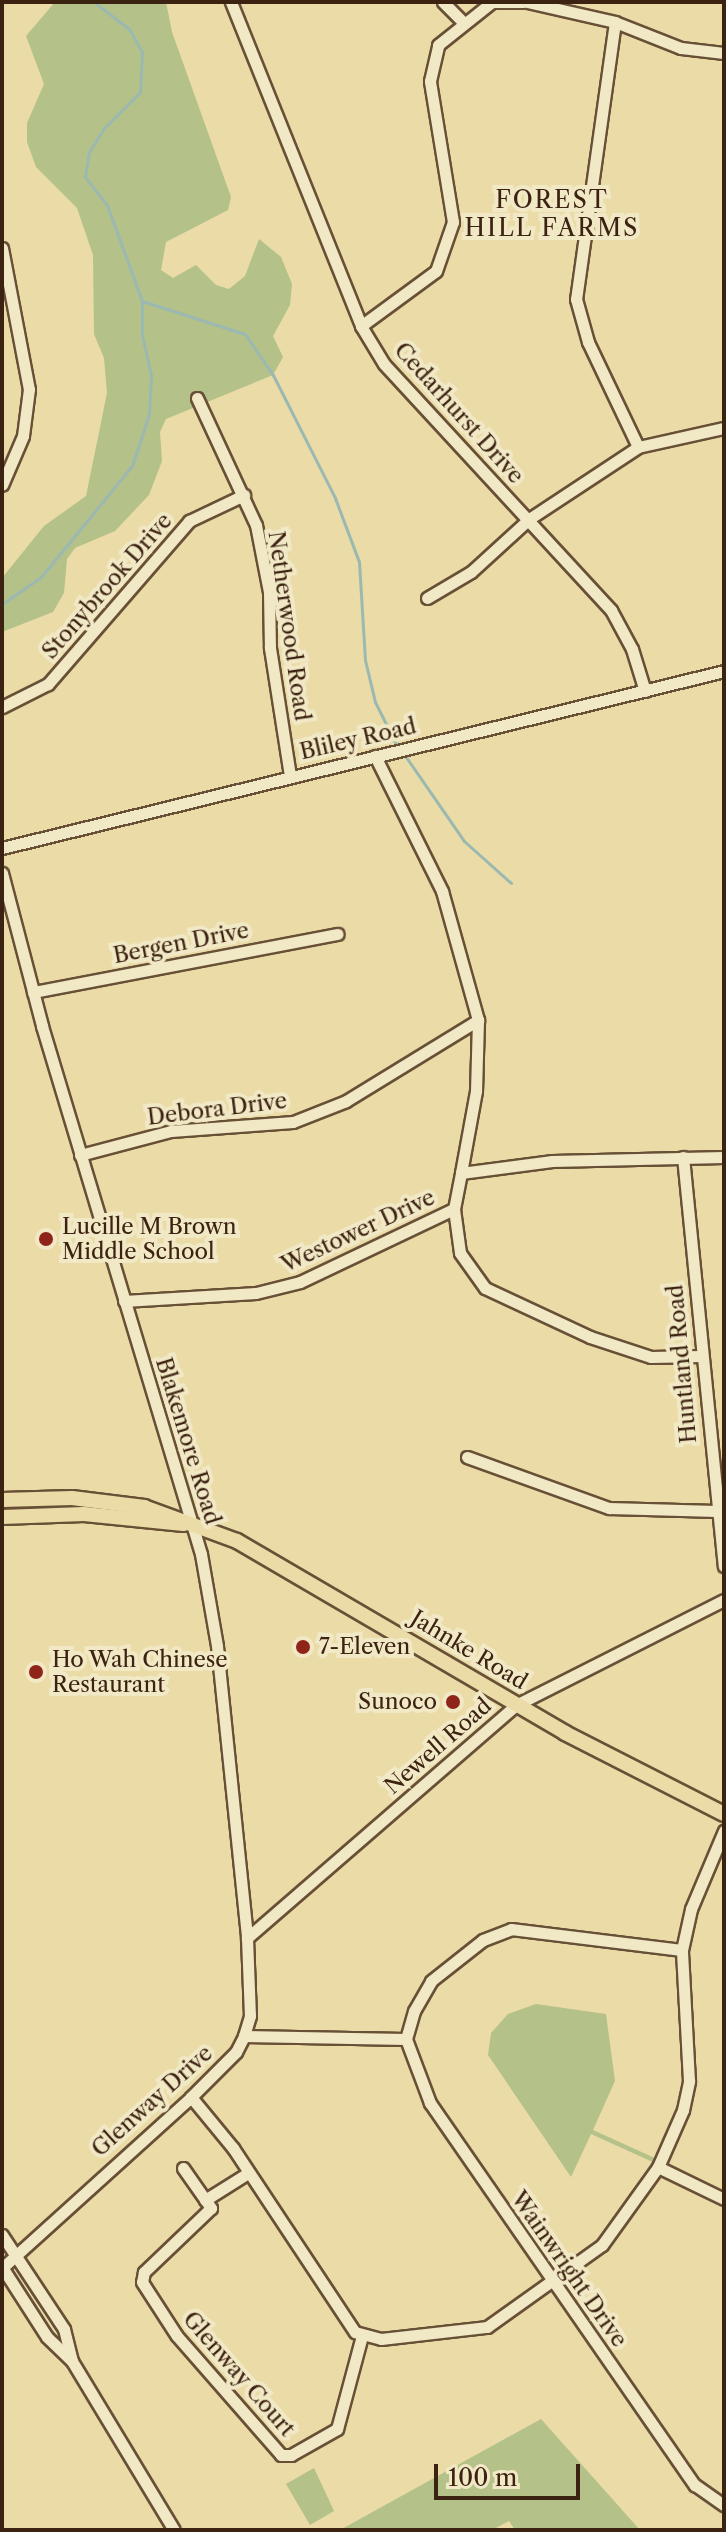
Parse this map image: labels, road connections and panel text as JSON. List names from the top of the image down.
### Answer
{
  "streets": {
    "main road": ["Jahnke Road"],
    "street": [
      "Cedarhurst Drive",
      "Stonybrook Drive",
      "Netherwood Road",
      "Bliley Road",
      "Bergen Drive",
      "Debora Drive",
      "Westower Drive",
      "Huntland Road",
      "Blakemore Road",
      "Newell Road",
      "Glenway Drive",
      "Wainwright Drive",
      "Glenway Court"
    ]
  },
  "crossings": [
    ["Cedarhurst Drive", "Bliley Road"],
    ["Stonybrook Drive", "Netherwood Road"],
    ["Netherwood Road", "Bliley Road"],
    ["Bliley Road", "Westower Drive"],
    ["Bergen Drive", "Blakemore Road"],
    ["Debora Drive", "Westower Drive"],
    ["Debora Drive", "Blakemore Road"],
    ["Westower Drive", "Blakemore Road"],
    ["Blakemore Road", "Jahnke Road"],
    ["Blakemore Road", "Newell Road"],
    ["Blakemore Road", "Glenway Drive"],
    ["Jahnke Road", "Newell Road"]
  ],
  "districts": ["FOREST HILL FARMS"],
  "places": [
    "Lucille M Brown Middle School",
    "7-Eleven",
    "Ho Wah Chinese Restaurant",
    "Sunoco"
  ],
  "scale_bar": "100 m"
}
